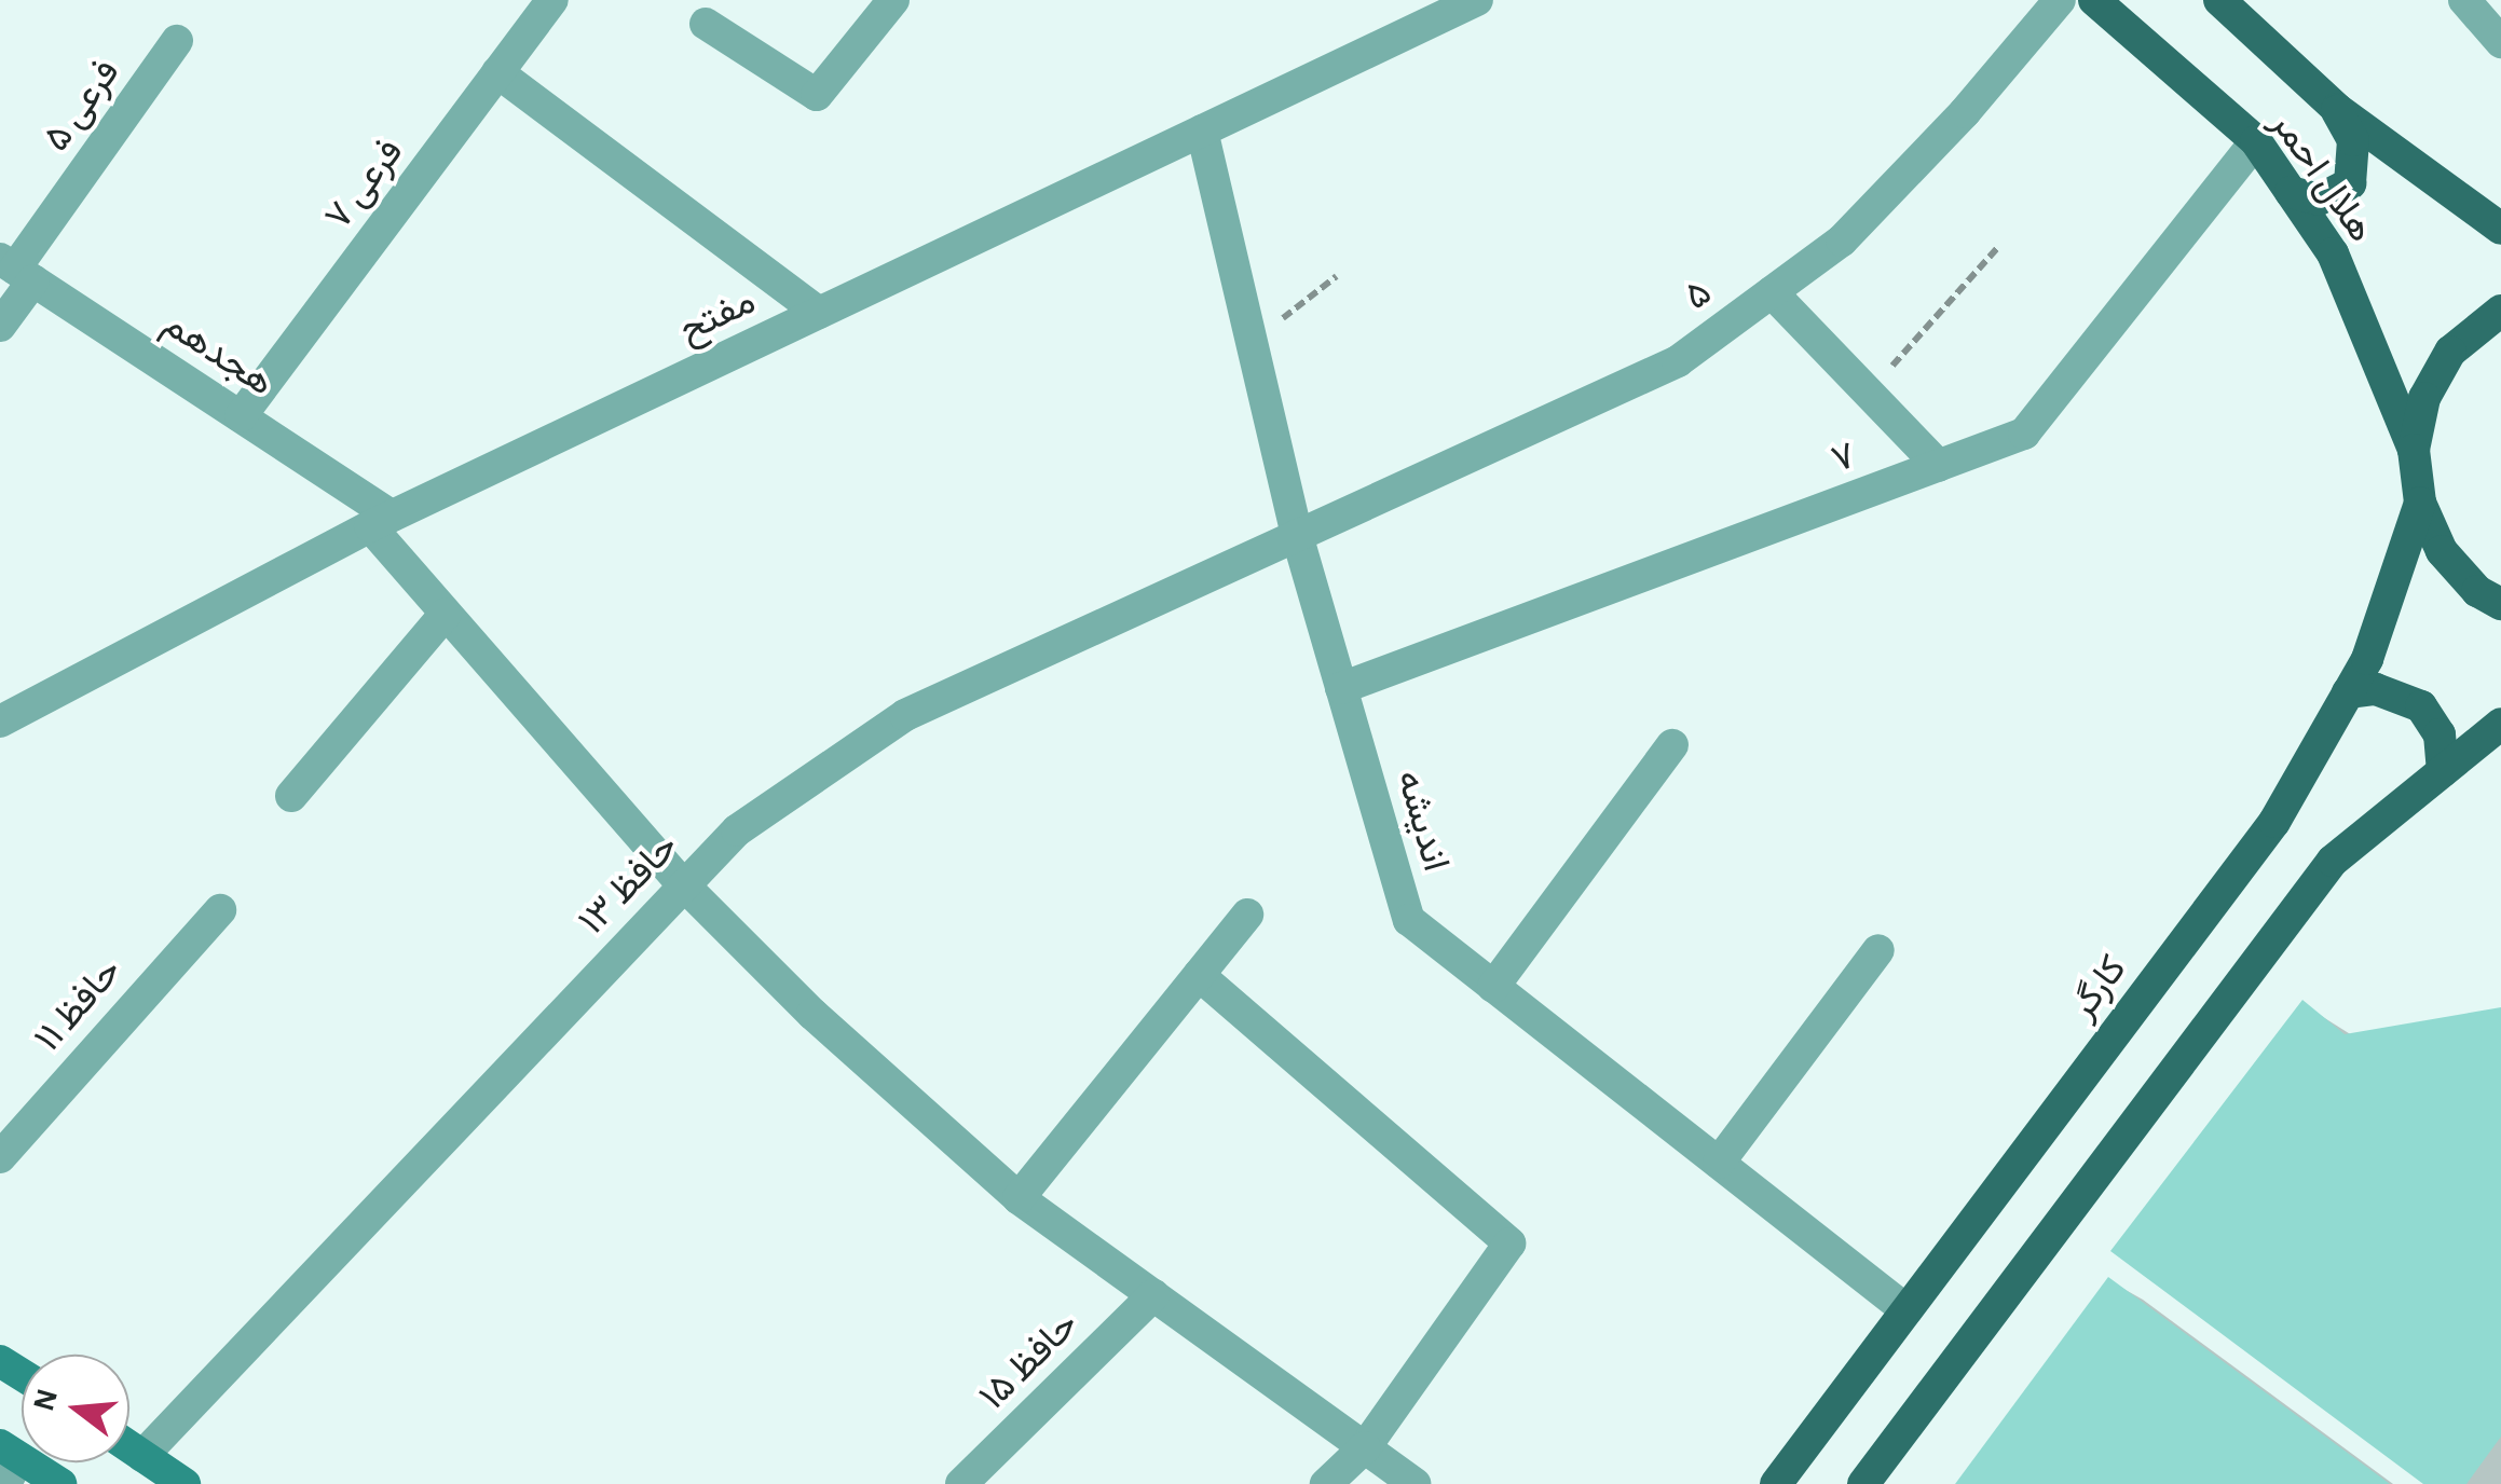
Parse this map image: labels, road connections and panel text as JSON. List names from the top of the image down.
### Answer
{
  "streets": {
    "main road": ["هلال احمر", "کارگر"],
    "street": [
      "فرعی ۵",
      "فرعی ۷",
      "۵",
      "مفتح",
      "هجدهم",
      "۷",
      "اندیشه",
      "حافظ ۱۳",
      "حافظ ۱۱",
      "حافظ ۱۵"
    ]
  },
  "crossings": [
    ["فرعی ۵", "هجدهم"],
    ["هلال احمر", "۷"],
    ["فرعی ۷", "هجدهم"],
    ["۵", "اندیشه"],
    ["۵", "حافظ ۱۳"],
    ["مفتح", "هجدهم"],
    ["مفتح", "اندیشه"],
    ["هجدهم", "حافظ ۱۳"],
    ["هجدهم", "حافظ ۱۵"],
    ["۷", "اندیشه"],
    ["اندیشه", "حافظ ۱۳"],
    ["اندیشه", "کارگر"]
  ],
  "north": "left"
}
